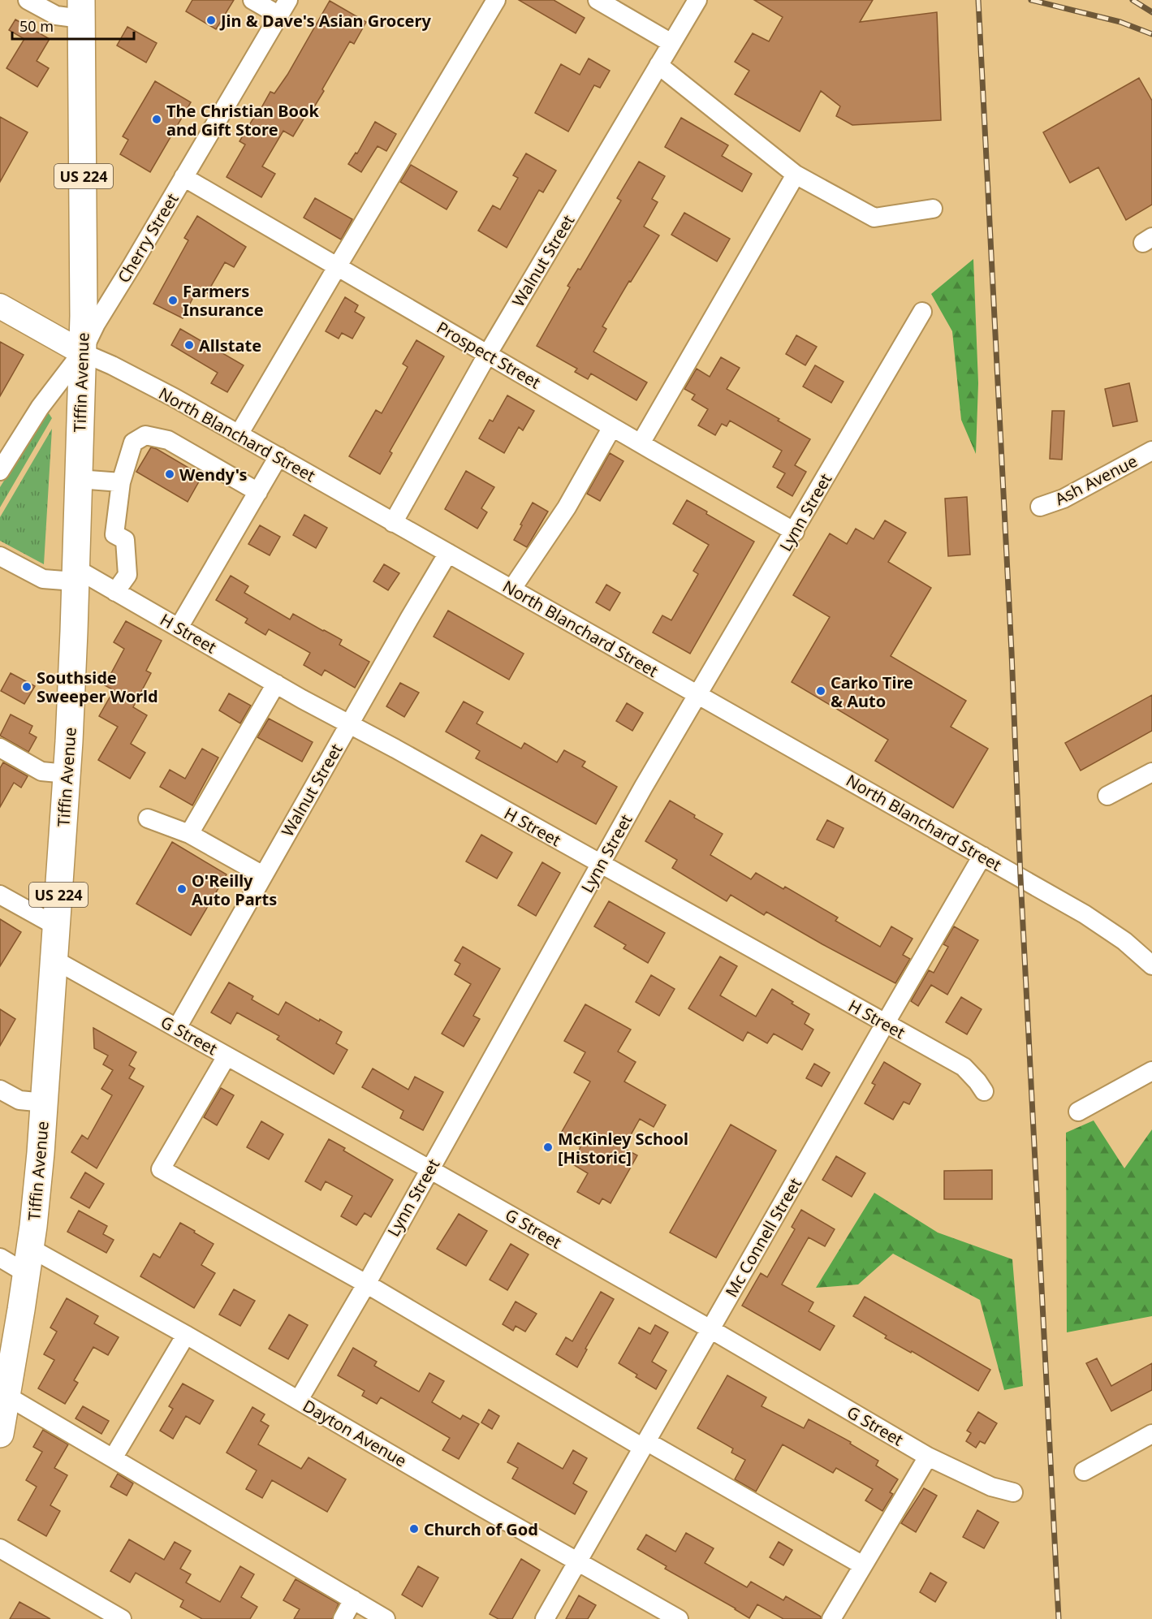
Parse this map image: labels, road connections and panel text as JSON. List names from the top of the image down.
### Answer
{
  "streets": {
    "highway": ["US 224", "Tiffin Avenue"],
    "main road": ["North Blanchard Street"],
    "street": [
      "Cherry Street",
      "Walnut Street",
      "Prospect Street",
      "Ash Avenue",
      "Lynn Street",
      "H Street",
      "G Street",
      "Mc Connell Street",
      "Dayton Avenue"
    ]
  },
  "crossings": [
    ["Cherry Street", "Prospect Street"],
    ["Cherry Street", "Tiffin Avenue"],
    ["Cherry Street", "North Blanchard Street"],
    ["Walnut Street", "Prospect Street"],
    ["Walnut Street", "North Blanchard Street"],
    ["Walnut Street", "H Street"],
    ["Walnut Street", "G Street"],
    ["Prospect Street", "Lynn Street"],
    ["Tiffin Avenue", "North Blanchard Street"],
    ["Tiffin Avenue", "H Street"],
    ["Tiffin Avenue", "G Street"],
    ["Tiffin Avenue", "Dayton Avenue"],
    ["North Blanchard Street", "Lynn Street"],
    ["North Blanchard Street", "Mc Connell Street"],
    ["Lynn Street", "H Street"],
    ["Lynn Street", "G Street"],
    ["Lynn Street", "Dayton Avenue"],
    ["H Street", "Mc Connell Street"],
    ["G Street", "Mc Connell Street"],
    ["Mc Connell Street", "Dayton Avenue"]
  ],
  "places": [
    "Jin & Dave's Asian Grocery",
    "The Christian Book and Gift Store",
    "Farmers Insurance",
    "Allstate",
    "Wendy's",
    "Southside Sweeper World",
    "Carko Tire & Auto",
    "O'Reilly Auto Parts",
    "McKinley School [Historic]",
    "Church of God"
  ],
  "scale_bar": "50 m"
}
